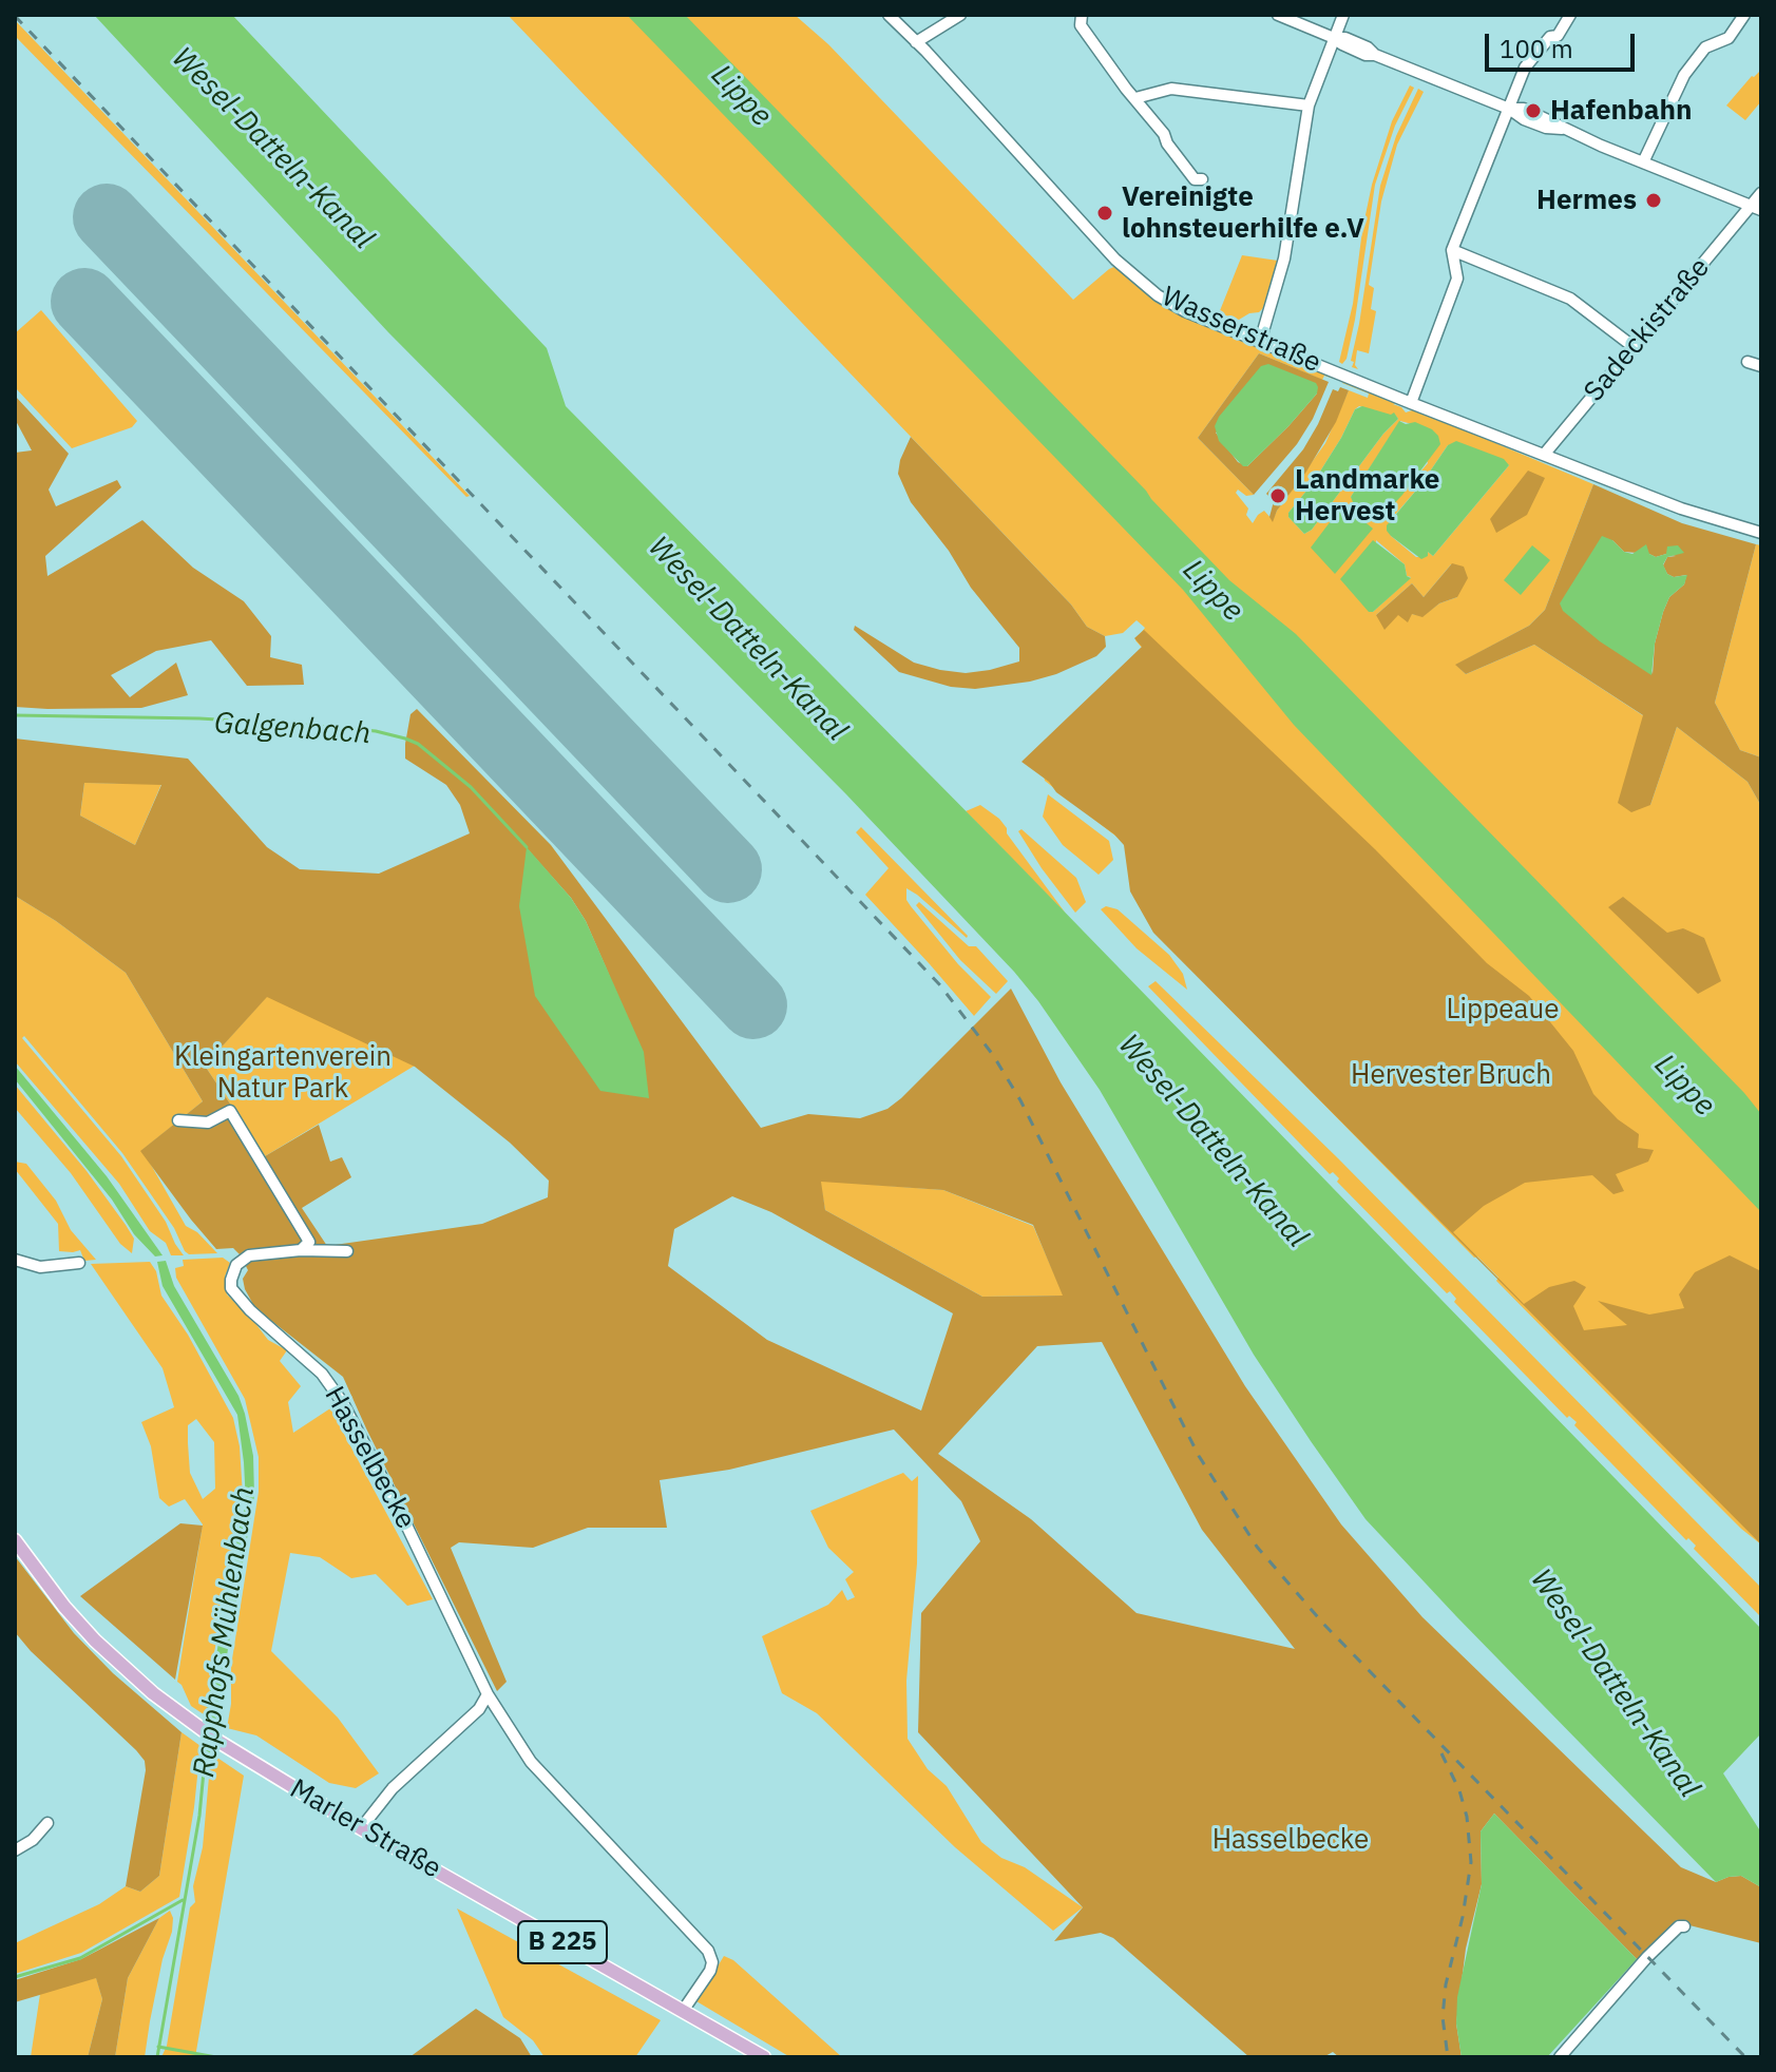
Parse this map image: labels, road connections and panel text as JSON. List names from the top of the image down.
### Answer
{
  "streets": {
    "main road": ["Marler Straße", "B 225"],
    "street": ["Wasserstraße", "Sadeckistraße", "Hasselbecke"]
  },
  "crossings": [
    ["Wasserstraße", "Sadeckistraße"],
    ["Hasselbecke", "Marler Straße"]
  ],
  "water": [
    "Lippe",
    "Wesel-Datteln-Kanal",
    "Galgenbach",
    "Rapphofs Mühlenbach"
  ],
  "parks": [
    "Lippeaue",
    "Kleingartenverein Natur Park",
    "Hervester Bruch",
    "Hasselbecke"
  ],
  "places": [
    "Hafenbahn",
    "Hermes",
    "Vereinigte lohnsteuerhilfe e.V",
    "Landmarke Hervest"
  ],
  "scale_bar": "100 m"
}
